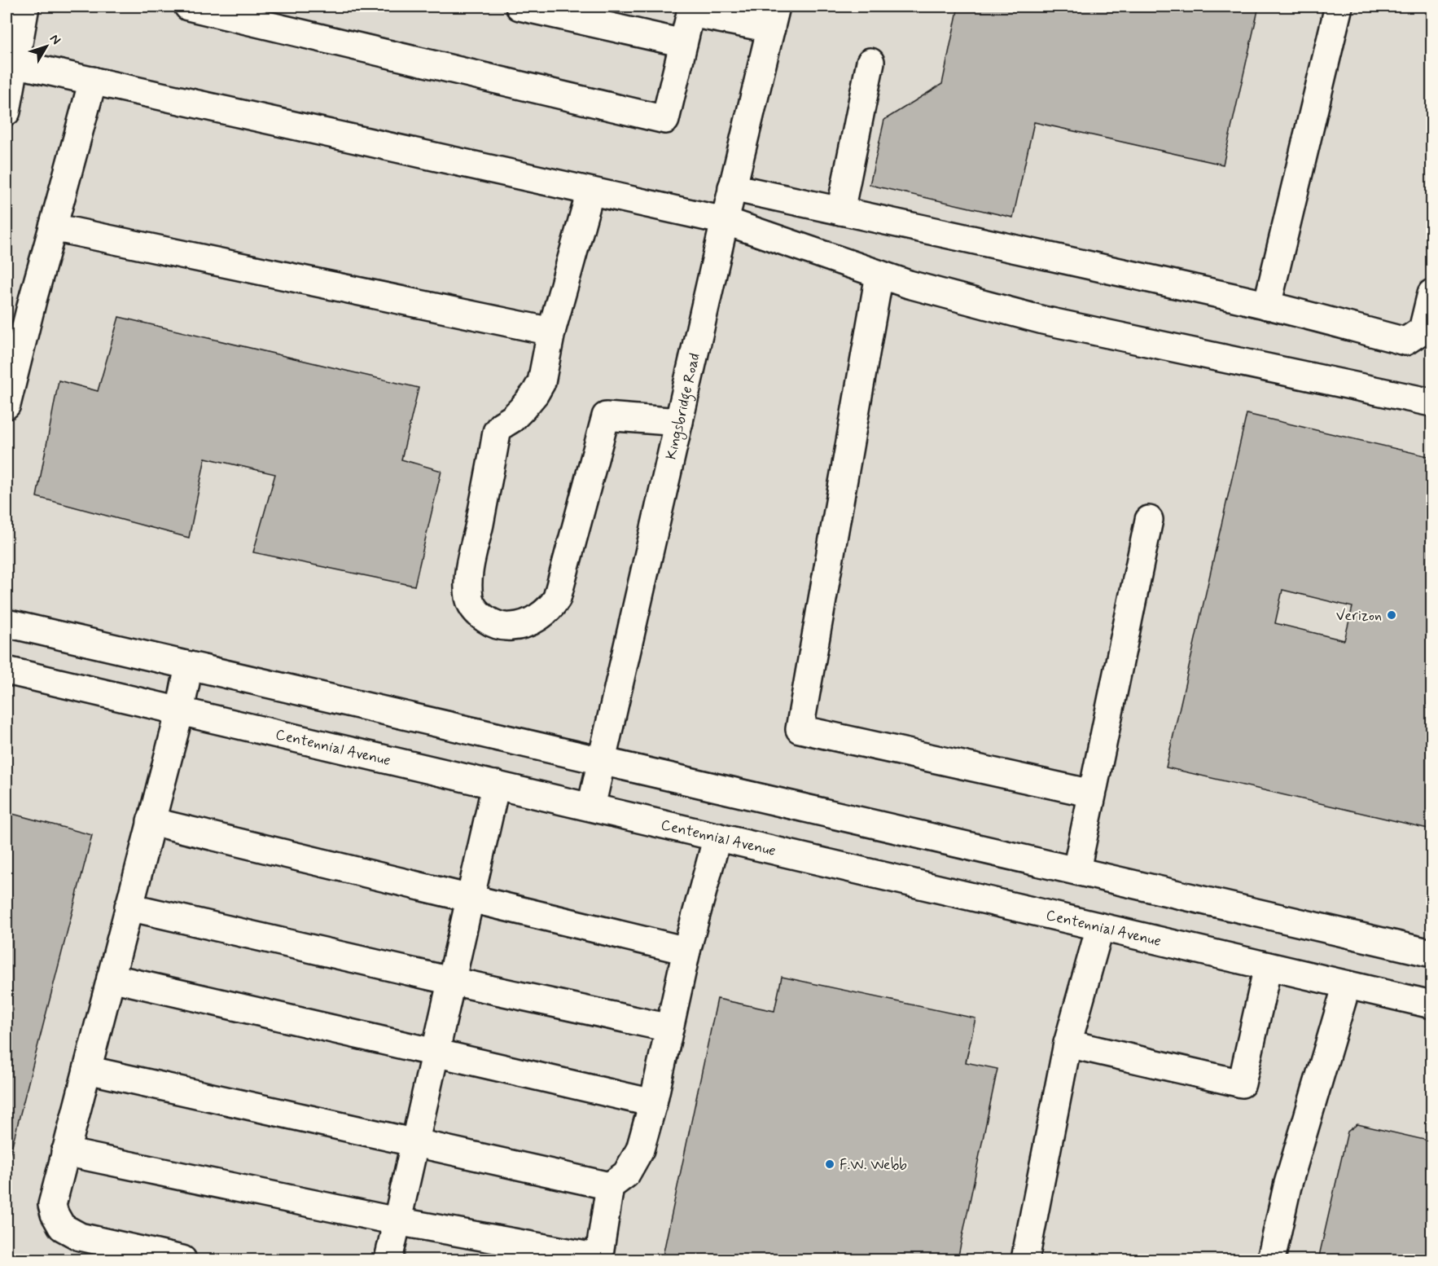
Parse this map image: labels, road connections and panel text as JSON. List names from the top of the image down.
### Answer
{
  "streets": {
    "main road": ["Kingsbridge Road", "Centennial Avenue"]
  },
  "crossings": [
    ["Kingsbridge Road", "Centennial Avenue"]
  ],
  "places": ["Verizon", "F.W. Webb"],
  "north": "top right"
}
